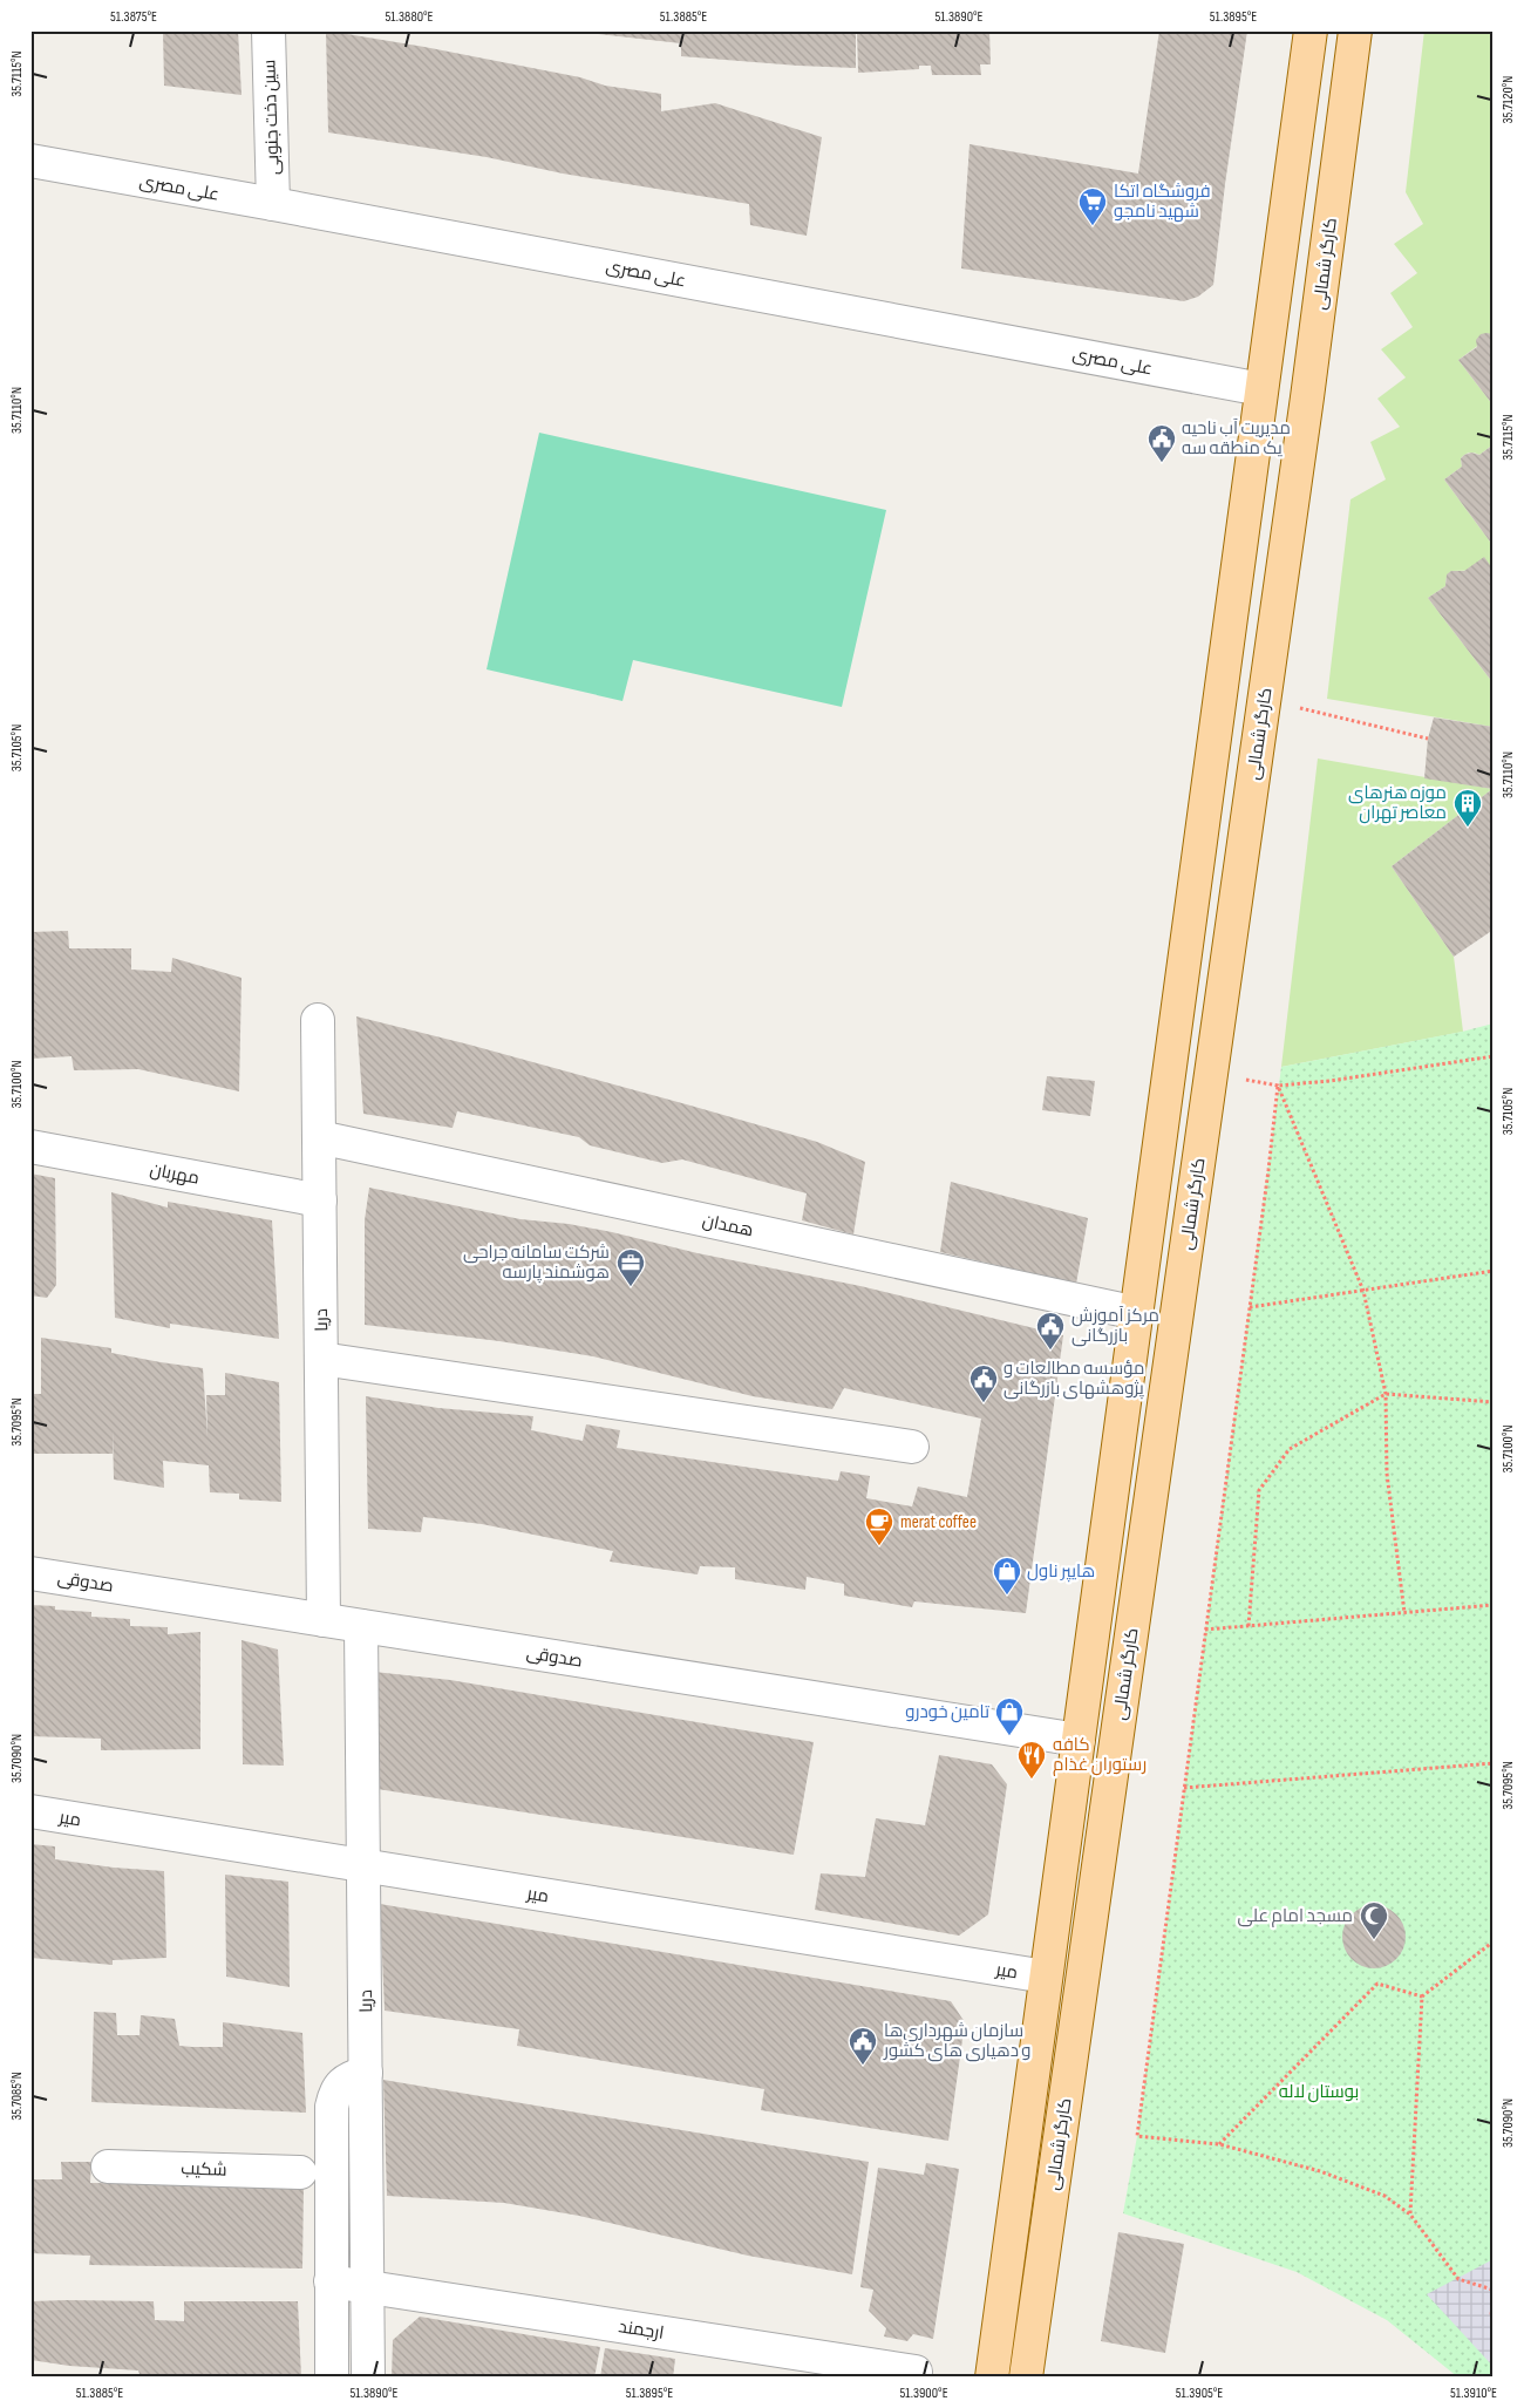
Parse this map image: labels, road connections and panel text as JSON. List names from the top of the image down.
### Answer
{
  "streets": {
    "main road": ["کارگر شمالی"],
    "street": [
      "سین دخت جنوبی",
      "علی مصری",
      "مهربان",
      "همدان",
      "دریا",
      "صدوقی",
      "میر",
      "شکیب",
      "ارجمند"
    ]
  },
  "crossings": [
    ["سین دخت جنوبی", "علی مصری"],
    ["مهربان", "دریا"],
    ["همدان", "دریا"],
    ["دریا", "صدوقی"],
    ["دریا", "میر"],
    ["دریا", "ارجمند"]
  ],
  "parks": ["بوستان لاله"],
  "places": {
    "supermarket": ["فروشگاه اتکا شهید نامجو"],
    "public building": [
      "مدیریت آب ناحیه یک منطقه سه",
      "مرکز آموزش بازرگانی",
      "مؤسسه مطالعات و پژوهشهای بازرگانی",
      "سازمان شهرداری‌ها و دهیاری‌ های کشور"
    ],
    "building": ["موزه هنرهای معاصر تهران"],
    "office": ["شرکت سامانه جراحی هوشمند پارسه"],
    "cafe": ["merat coffee"],
    "shop": ["هايپر ناول", "تامین خودرو"],
    "restaurant": ["کافه رستوران غذام"],
    "mosque": ["مسجد امام علی"]
  },
  "coordinates": [
    "51.3875°E",
    "51.3880°E",
    "51.3885°E",
    "51.3890°E",
    "51.3895°E",
    "35.7115°N",
    "35.7120°N",
    "35.7110°N",
    "35.7105°N",
    "35.7100°N",
    "35.7095°N",
    "35.7090°N",
    "35.7085°N",
    "51.3900°E",
    "51.3905°E",
    "51.3910°E"
  ]
}
